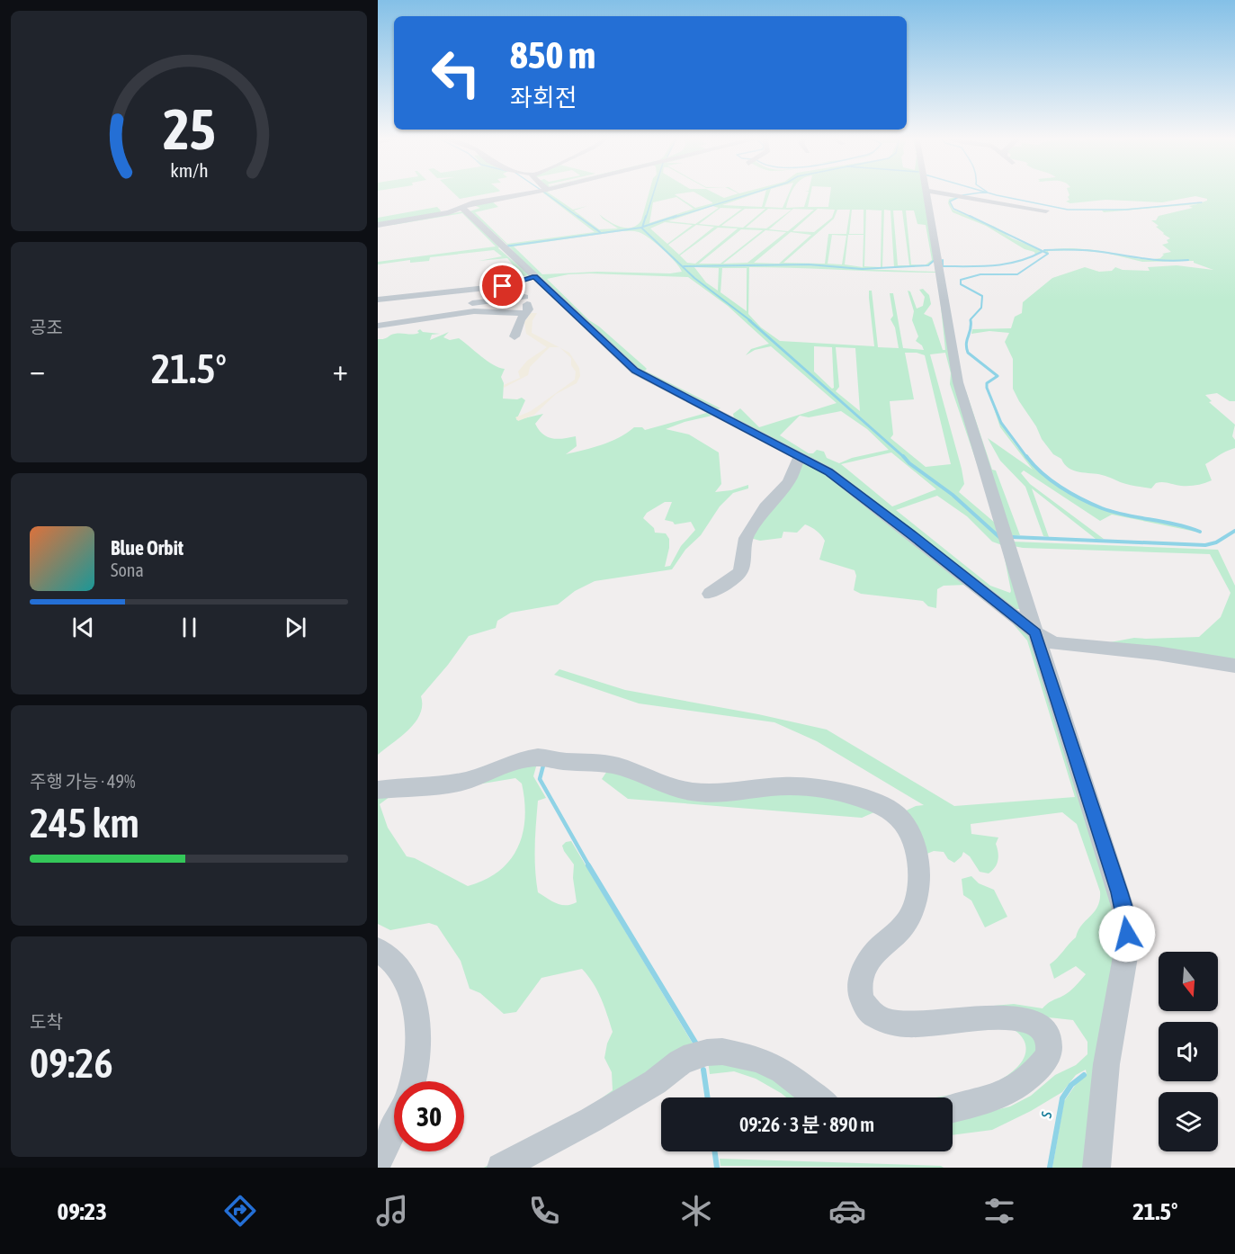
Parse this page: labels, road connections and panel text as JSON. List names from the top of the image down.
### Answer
{
  "water": ["s"],
  "north": "bottom",
  "page": {
    "turn": ["850 m", "좌회전"],
    "tile": [
      "공조",
      ["주행 가능 · 49%", "245 km"],
      ["도착", "09:26"]
    ],
    "heat": ["−", "21.5°", "+"],
    "song": ["Blue Orbit", "Sona"],
    "limit": "30",
    "trip": "09:26 · 3 분 · 890 m",
    "tabs": ["09:23", "21.5°"],
    "gauge": ["25", "km/h"]
  }
}
